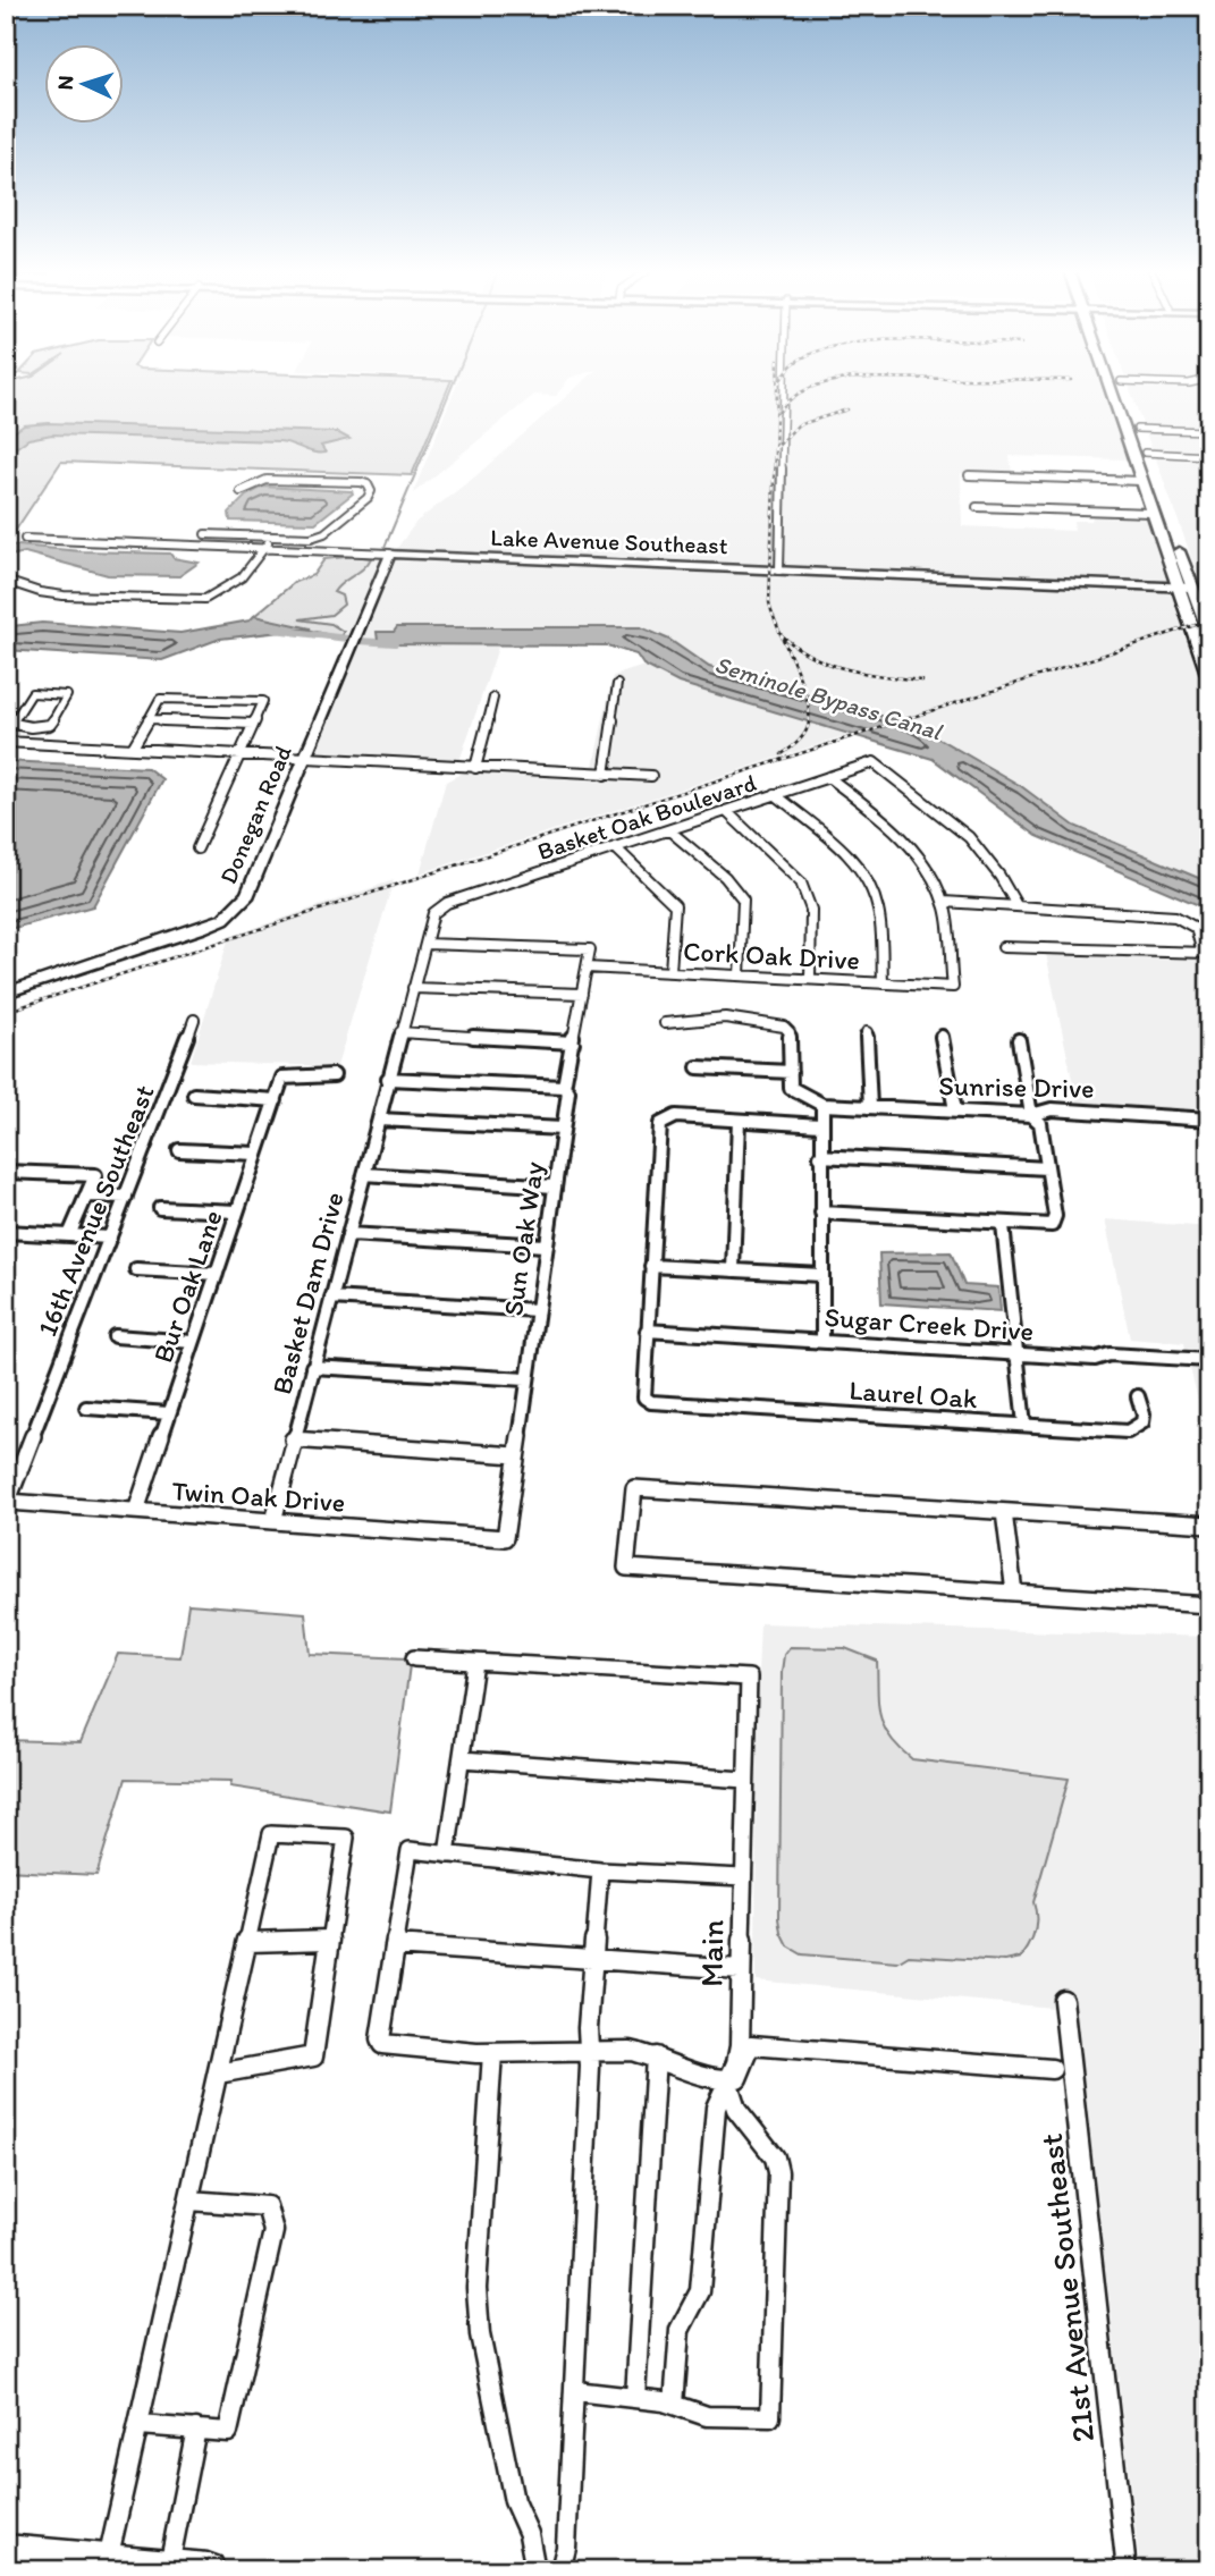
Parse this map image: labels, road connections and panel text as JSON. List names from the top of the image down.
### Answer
{
  "streets": {
    "main road": ["Lake Avenue Southeast", "Donegan Road"],
    "street": [
      "Basket Oak Boulevard",
      "Cork Oak Drive",
      "Sunrise Drive",
      "16th Avenue Southeast",
      "Sun Oak Way",
      "Bur Oak Lane",
      "Basket Dam Drive",
      "Sugar Creek Drive",
      "Laurel Oak",
      "Twin Oak Drive",
      "Main",
      "21st Avenue Southeast"
    ]
  },
  "crossings": [
    ["Lake Avenue Southeast", "Donegan Road"],
    ["Basket Oak Boulevard", "Basket Dam Drive"],
    ["Cork Oak Drive", "Sun Oak Way"],
    ["16th Avenue Southeast", "Twin Oak Drive"],
    ["Sun Oak Way", "Basket Dam Drive"],
    ["Sun Oak Way", "Twin Oak Drive"],
    ["Bur Oak Lane", "Twin Oak Drive"],
    ["Basket Dam Drive", "Twin Oak Drive"],
    ["Sugar Creek Drive", "Laurel Oak"]
  ],
  "water": ["Seminole Bypass Canal"],
  "north": "left"
}
